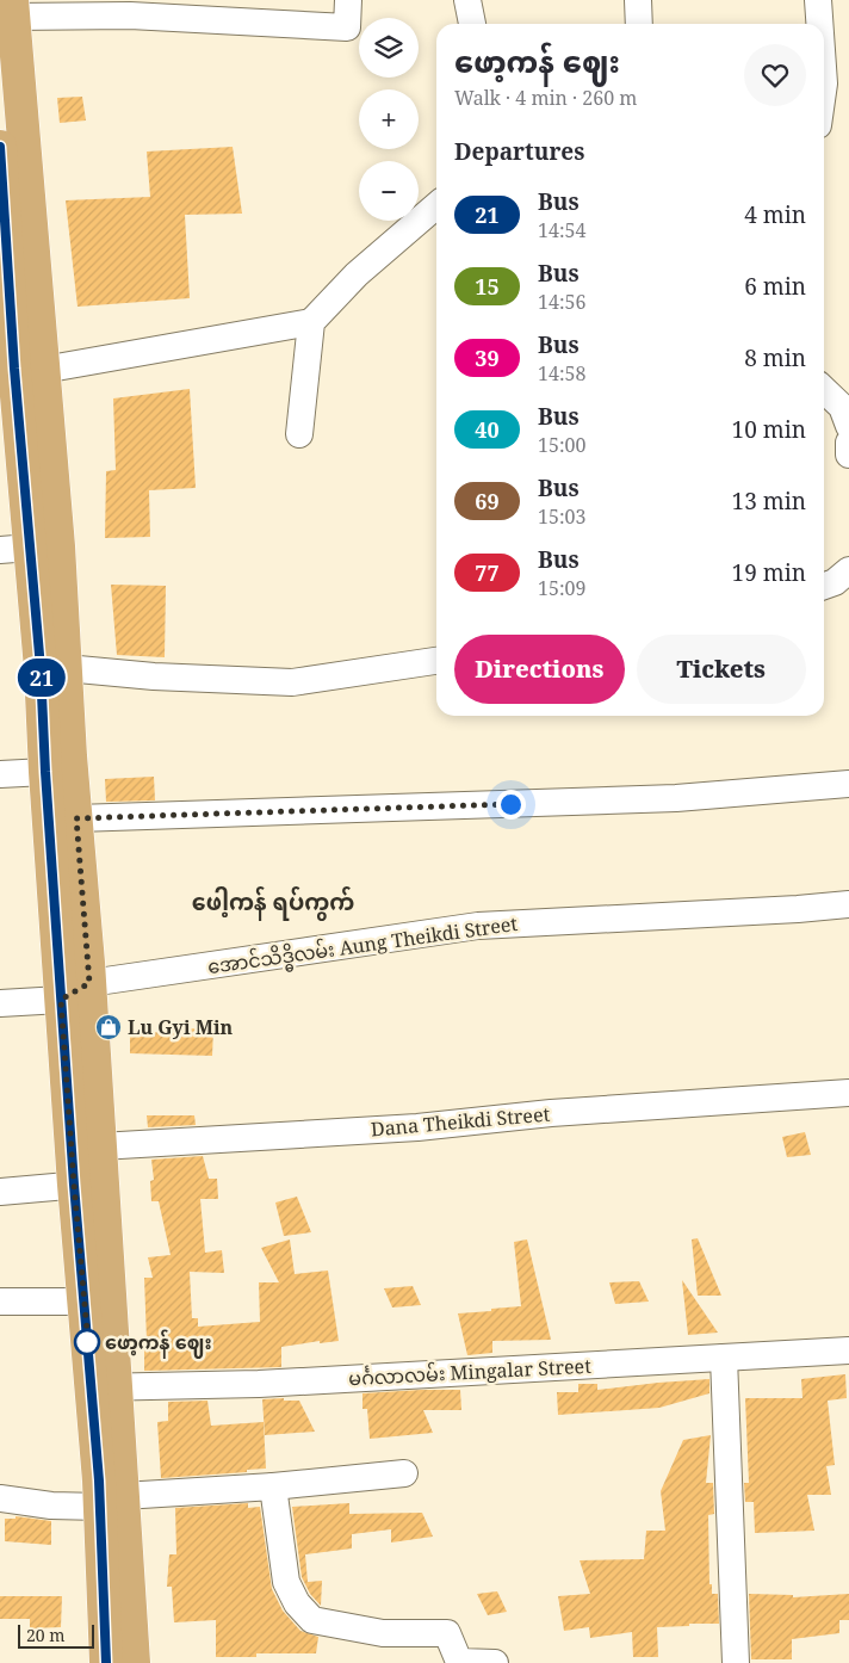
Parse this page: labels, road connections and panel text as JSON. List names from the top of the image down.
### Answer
{
  "streets": {
    "street": ["အောင်သိဒ္ဓိလမ်း Aung Theikdi Street", "Dana Theikdi Street", "မင်္ဂလာလမ်း Mingalar Street"]
  },
  "districts": ["ဖေါ့ကန် ရပ်ကွက်"],
  "places": {
    "shop": ["Lu Gyi Min"],
    "other": ["ဖော့ကန် ဈေး"]
  },
  "lines": ["bus line 21"],
  "scale_bar": "20 m",
  "page": {
    "on_map": "21",
    "map_buttons": ["+", "−"],
    "heading": [
      ["ဖော့ကန် ဈေး", "Walk · 4 min · 260 m"],
      "Departures"
    ],
    "list": [
      {
        "mark": "21",
        "name": "Bus",
        "note": "14:54",
        "value": "4 min"
      },
      {
        "mark": "15",
        "name": "Bus",
        "note": "14:56",
        "value": "6 min"
      },
      {
        "mark": "39",
        "name": "Bus",
        "note": "14:58",
        "value": "8 min"
      },
      {
        "mark": "40",
        "name": "Bus",
        "note": "15:00",
        "value": "10 min"
      },
      {
        "mark": "69",
        "name": "Bus",
        "note": "15:03",
        "value": "13 min"
      },
      {
        "mark": "77",
        "name": "Bus",
        "note": "15:09",
        "value": "19 min"
      }
    ],
    "buttons": ["Directions", "Tickets"],
    "scale": "20 m"
  }
}
